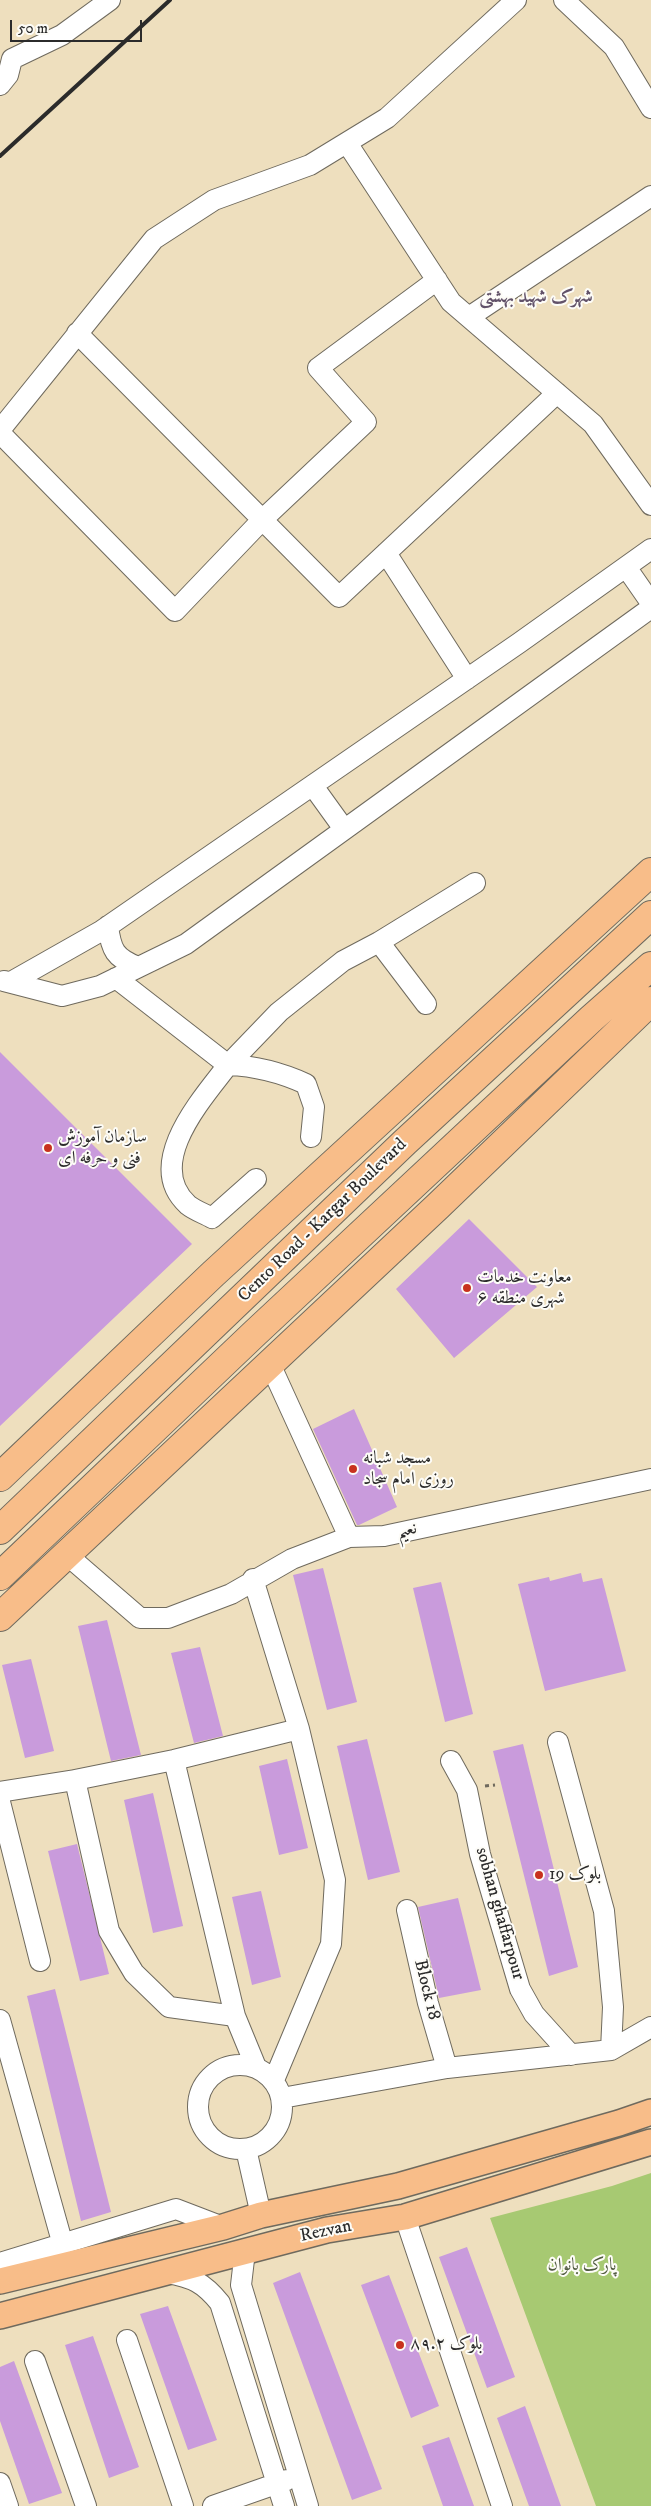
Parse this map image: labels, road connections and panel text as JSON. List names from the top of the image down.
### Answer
{
  "streets": {
    "highway": ["Cento Road - Kargar Boulevard"],
    "main road": ["Rezvan"],
    "street": ["نعیم", "sobhan ghaffarpour", "Block 18"]
  },
  "districts": ["شهرک شهید بهشتی"],
  "parks": ["پارک بانوان"],
  "places": [
    "سازمان آموزش فنی و حرفه ای",
    "معاونت خدمات شهری منطقه ۶",
    "مسجد شبانه روزی امام سجاد",
    "بلوک 19",
    "بلوک ۸۹.۲"
  ],
  "scale_bar": "50 m"
}
